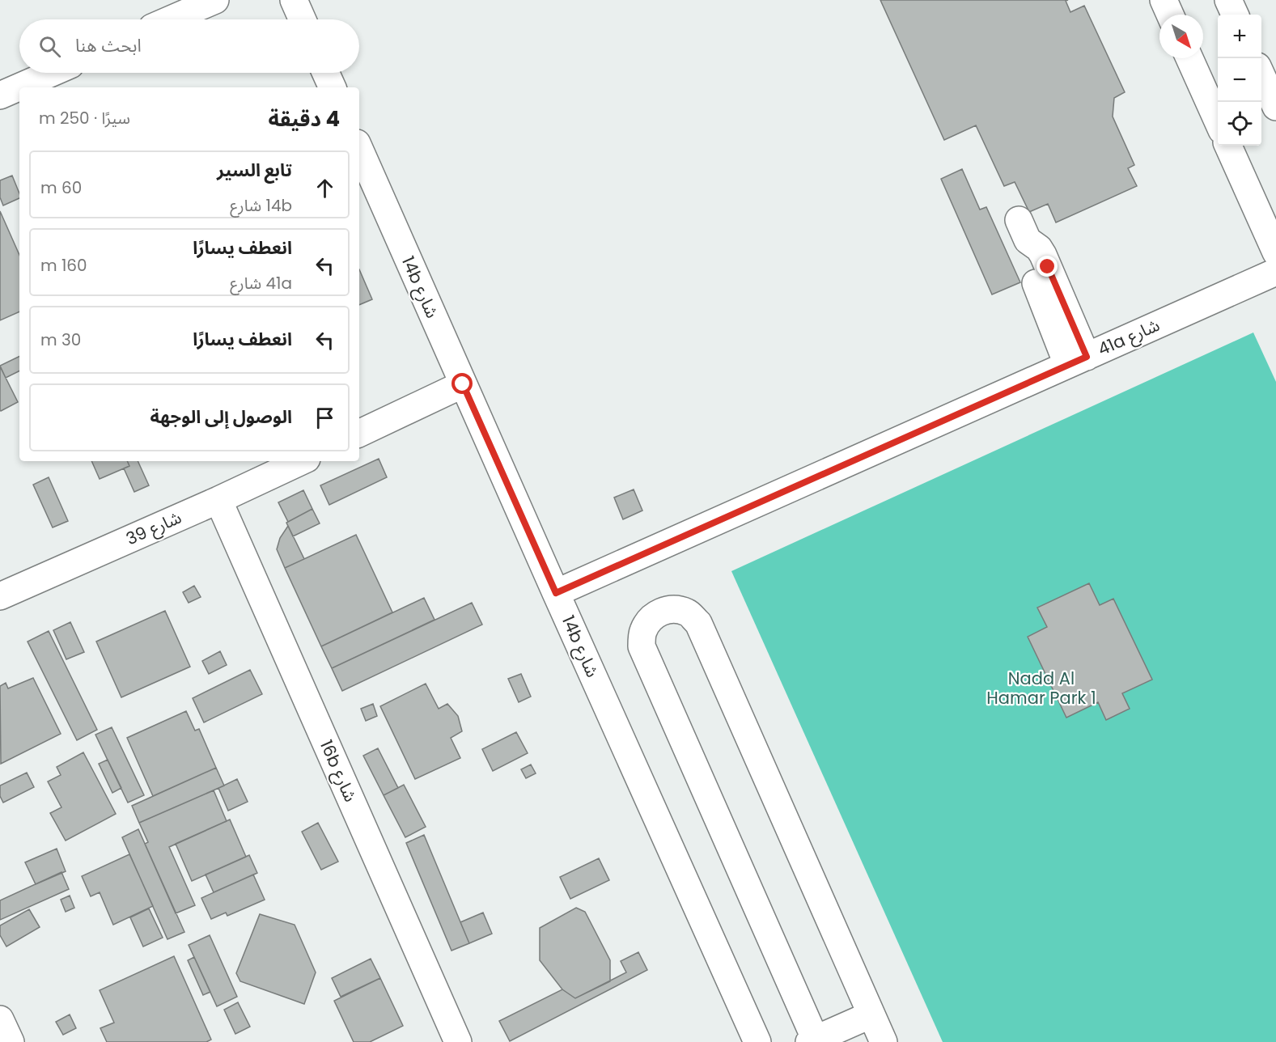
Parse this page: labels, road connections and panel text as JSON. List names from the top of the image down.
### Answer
{
  "streets": {
    "street": [
      "14b شارع",
      "41a شارع",
      "شارع 39",
      "16b شارع"
    ]
  },
  "crossings": [
    ["14b شارع", "41a شارع"],
    ["شارع 39", "16b شارع"]
  ],
  "parks": ["Nadd Al Hamar Park 1"],
  "north": "bottom right",
  "page": {
    "map_buttons": ["+", "−"],
    "search": "ابحث هنا",
    "heading": ["4 دقيقة", "سيرًا · 250 m"],
    "list": [
      ["تابع السير", "14b شارع", "60 m"],
      ["انعطف يسارًا", "41a شارع", "160 m"],
      ["انعطف يسارًا", "30 m"],
      "الوصول إلى الوجهة"
    ]
  }
}
